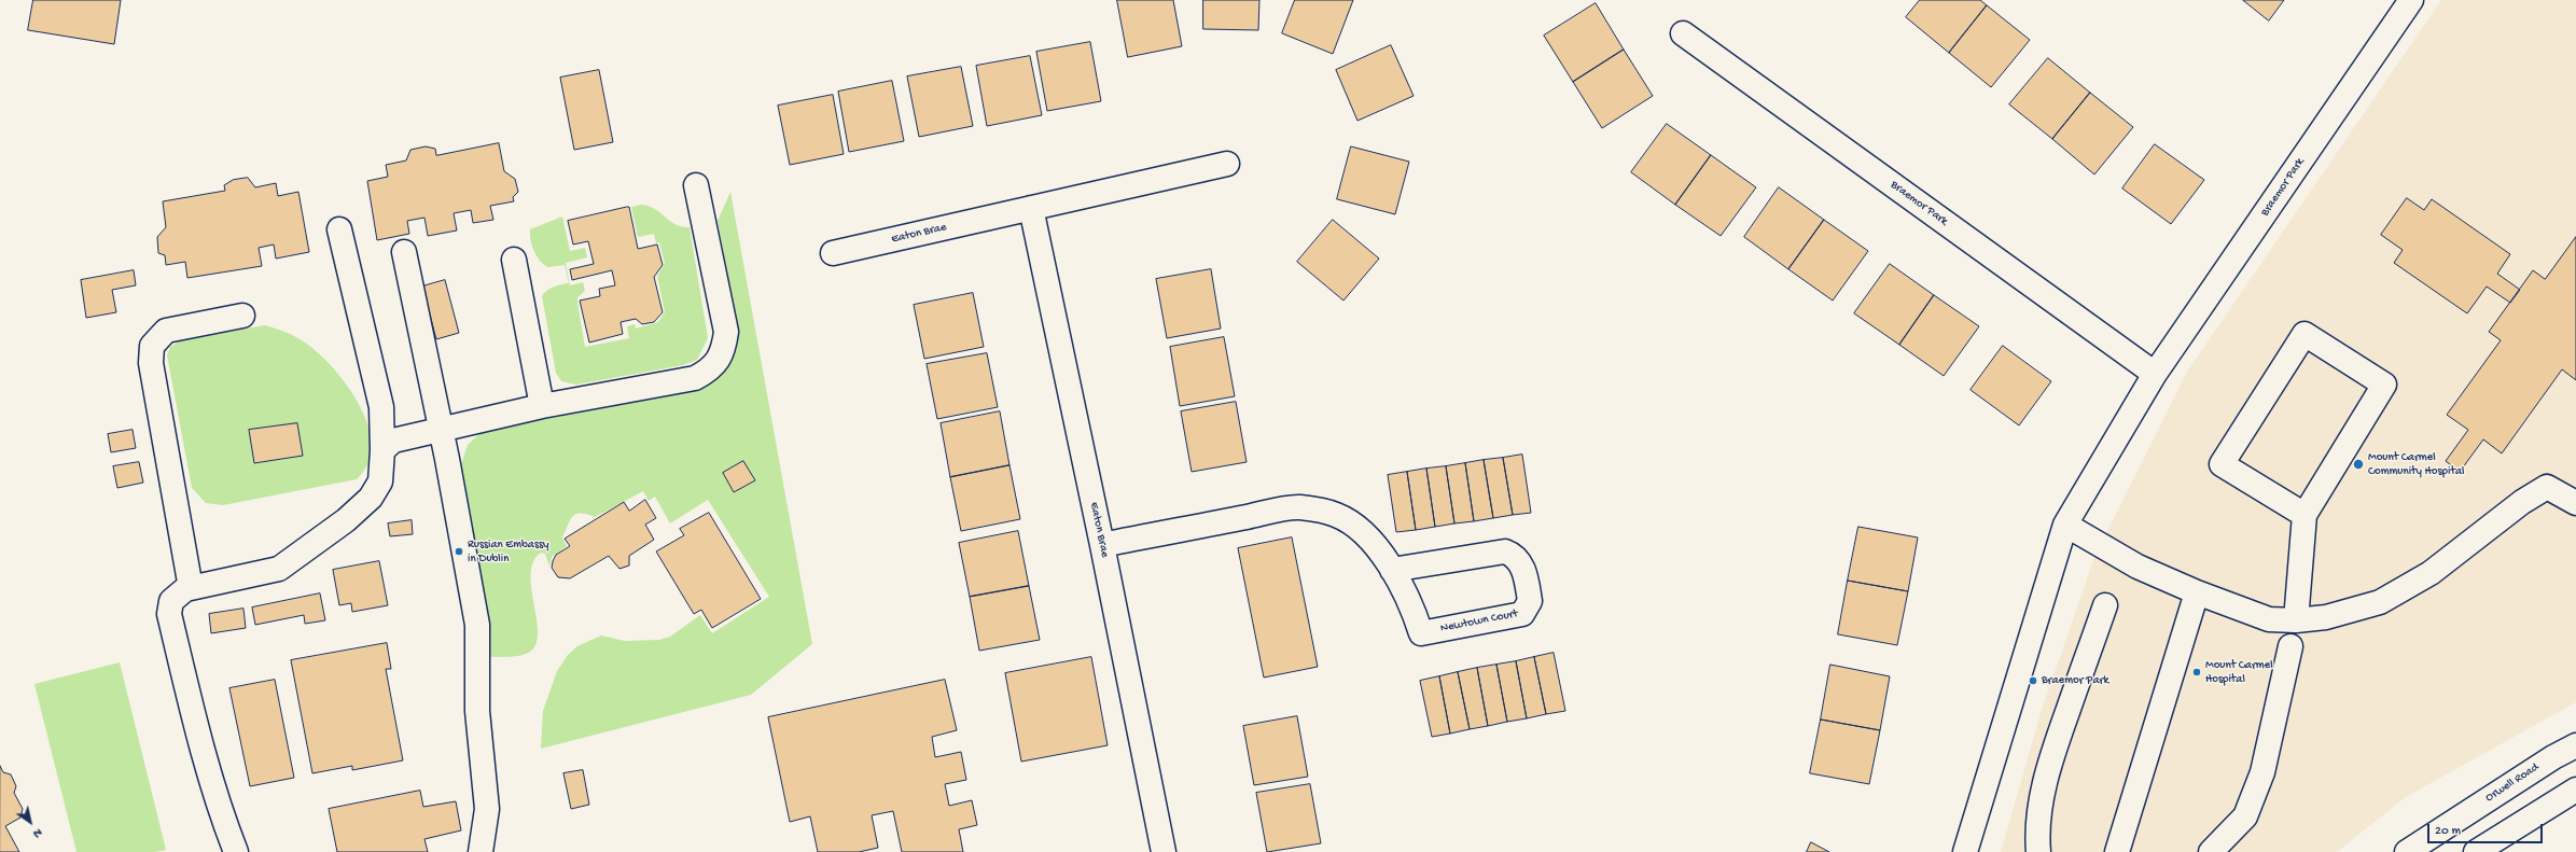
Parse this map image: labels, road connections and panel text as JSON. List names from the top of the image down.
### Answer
{
  "streets": {
    "street": [
      "Braemor Park",
      "Eaton Brae",
      "Newtown Court",
      "Orwell Road"
    ]
  },
  "crossings": [
    ["Eaton Brae", "Newtown Court"]
  ],
  "places": [
    "Mount Carmel Community Hospital",
    "Russian Embassy in Dublin",
    "Mount Carmel Hospital",
    "Braemor Park"
  ],
  "scale_bar": "20 m",
  "north": "bottom right"
}
